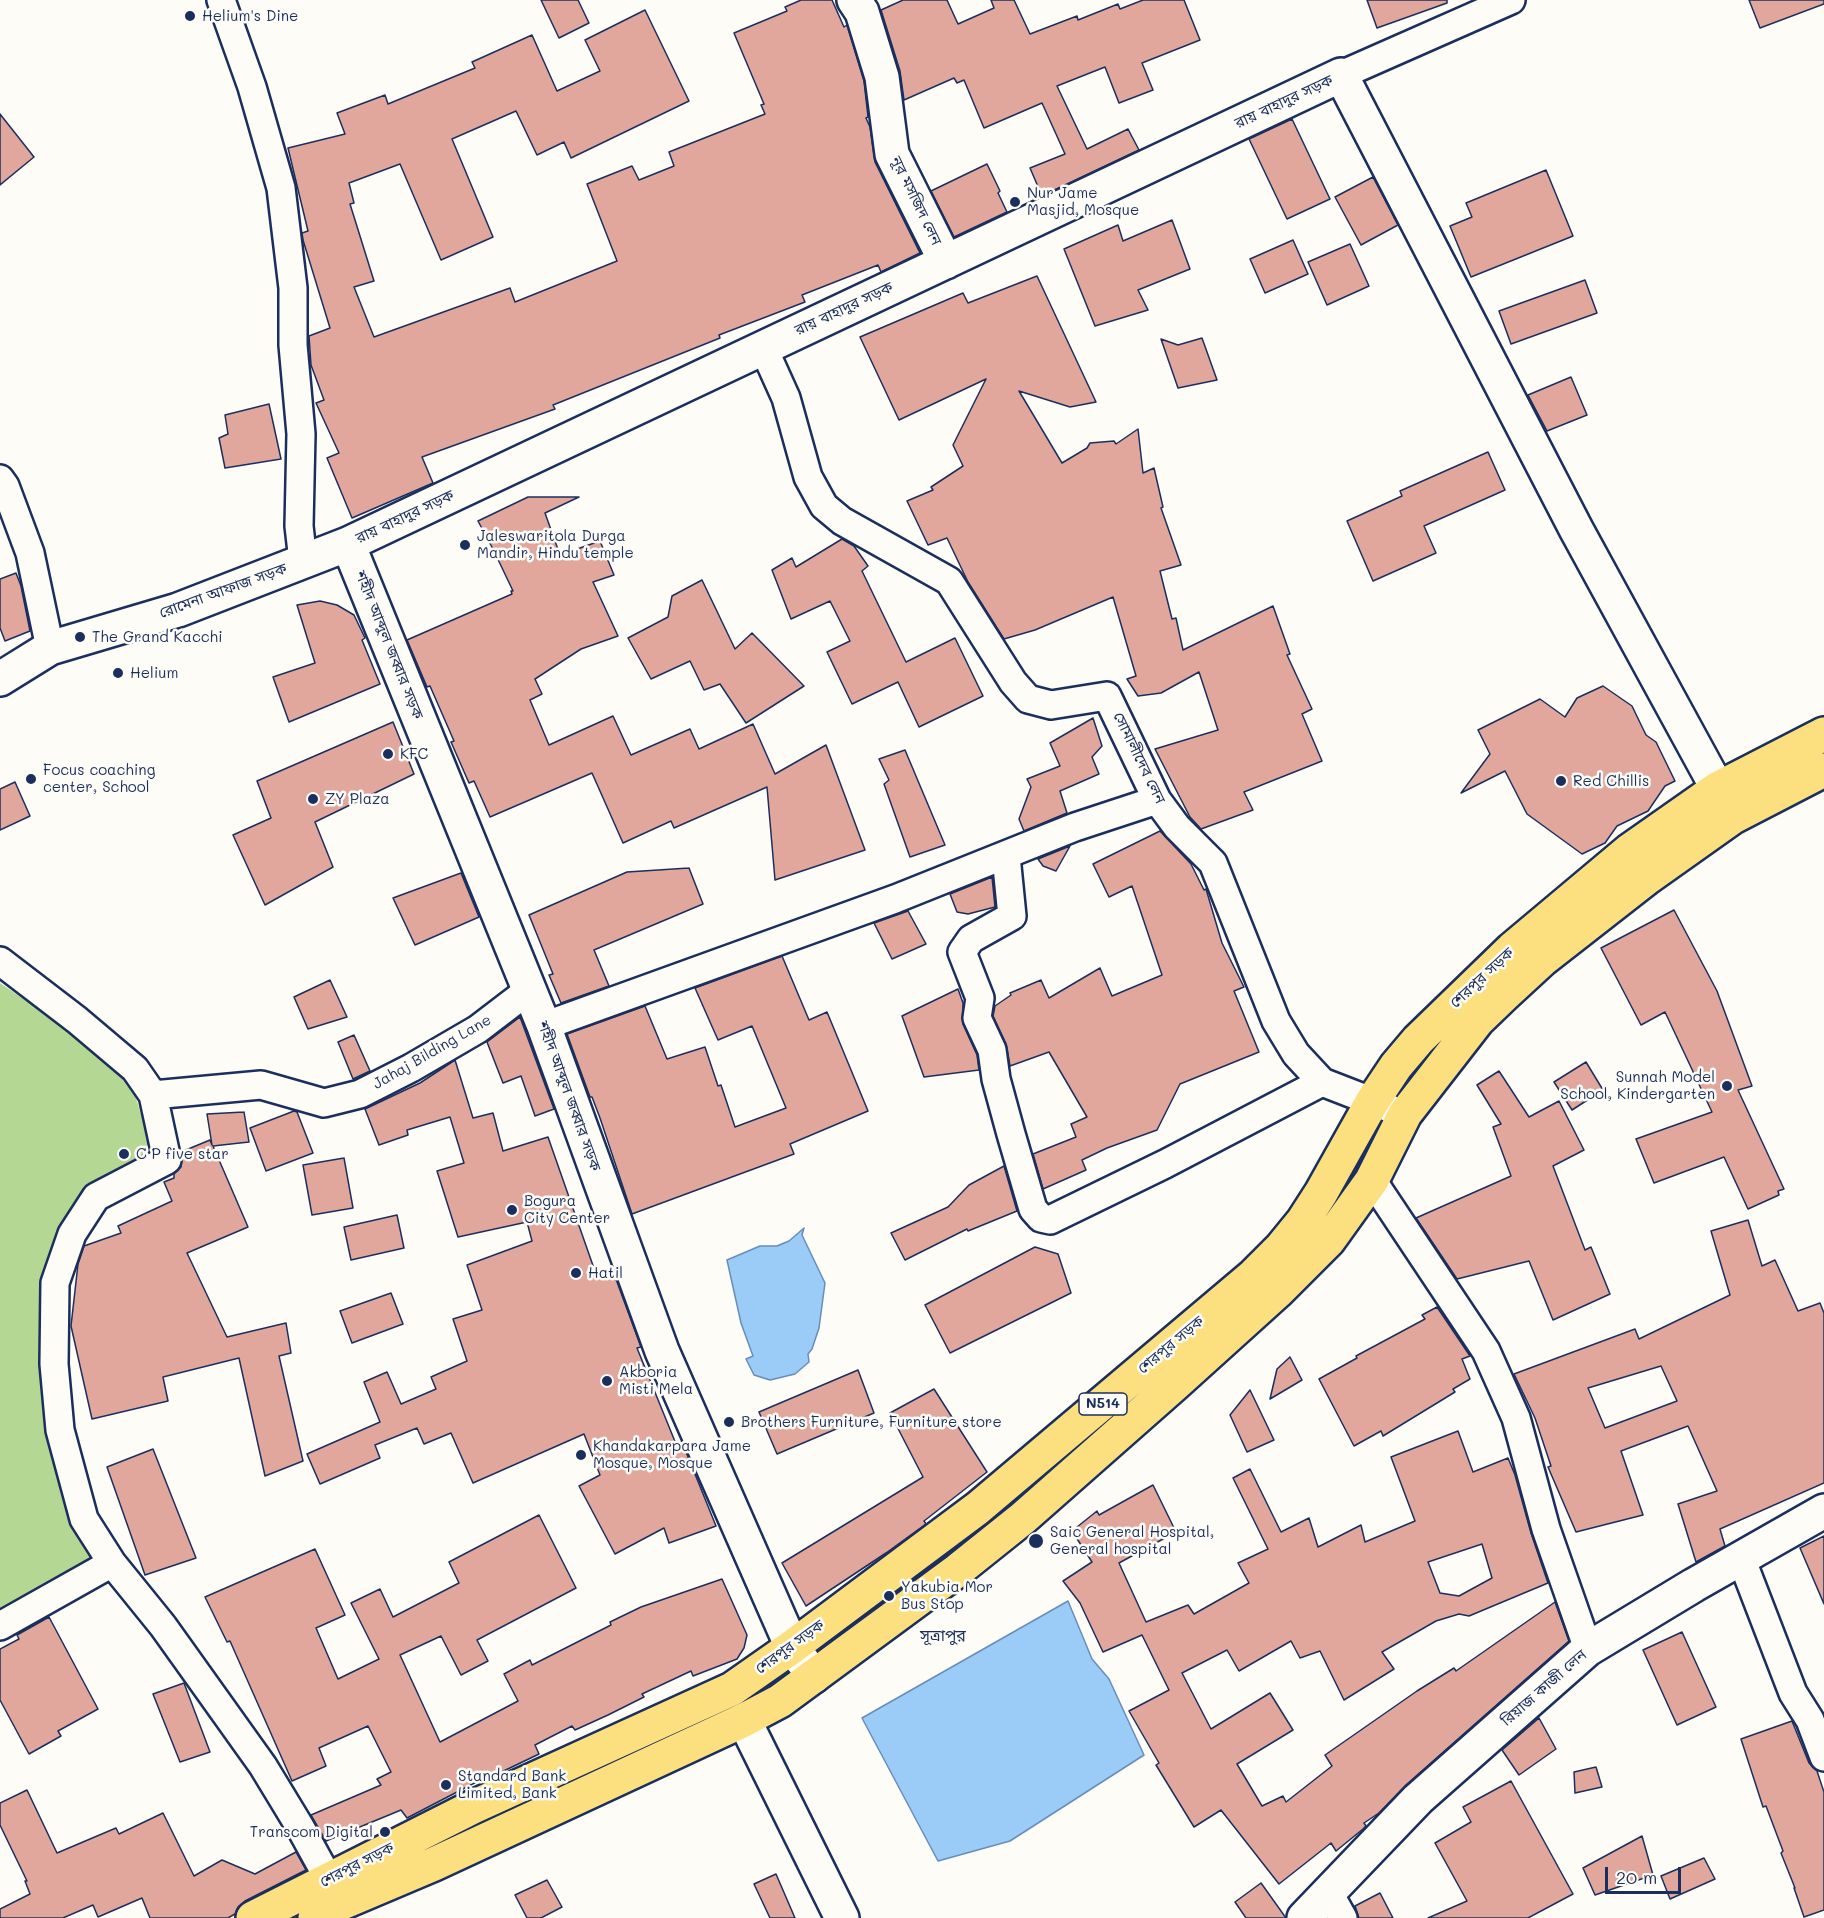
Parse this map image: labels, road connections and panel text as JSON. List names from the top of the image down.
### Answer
{
  "streets": {
    "highway": ["শেরপুর সড়ক", "N514"],
    "street": [
      "রায় বাহাদুর সড়ক",
      "নূর মসজিদ লেন",
      "রোমেনা আফাজ সড়ক",
      "শহীদ আব্দুল জব্বার সড়ক",
      "সোমালীদেব লেন",
      "Jahaj Bilding Lane",
      "রিয়াজ কাজী লেন"
    ]
  },
  "crossings": [
    ["রায় বাহাদুর সড়ক", "নূর মসজিদ লেন"],
    ["রায় বাহাদুর সড়ক", "রোমেনা আফাজ সড়ক"],
    ["রায় বাহাদুর সড়ক", "শহীদ আব্দুল জব্বার সড়ক"],
    ["রায় বাহাদুর সড়ক", "সোমালীদেব লেন"],
    ["রোমেনা আফাজ সড়ক", "শহীদ আব্দুল জব্বার সড়ক"],
    ["শহীদ আব্দুল জব্বার সড়ক", "শেরপুর সড়ক"],
    ["শহীদ আব্দুল জব্বার সড়ক", "Jahaj Bilding Lane"],
    ["সোমালীদেব লেন", "শেরপুর সড়ক"]
  ],
  "districts": ["সূত্রাপুর"],
  "places": [
    "Helium's Dine",
    "Nur Jame Masjid, Mosque",
    "Jaleswaritola Durga Mandir, Hindu temple",
    "The Grand Kacchi",
    "Helium",
    "KFC",
    "Focus coaching center, School",
    "Red Chillis",
    "ZY Plaza",
    "Sunnah Model School, Kindergarten",
    "C P five star",
    "Bogura City Center",
    "Hatil",
    "Akboria Misti Mela",
    "Brothers Furniture, Furniture store",
    "Khandakarpara Jame Mosque, Mosque",
    "Saic General Hospital, General hospital",
    "Yakubia Mor Bus Stop",
    "Standard Bank Limited, Bank",
    "Transcom Digital"
  ],
  "scale_bar": "20 m"
}
